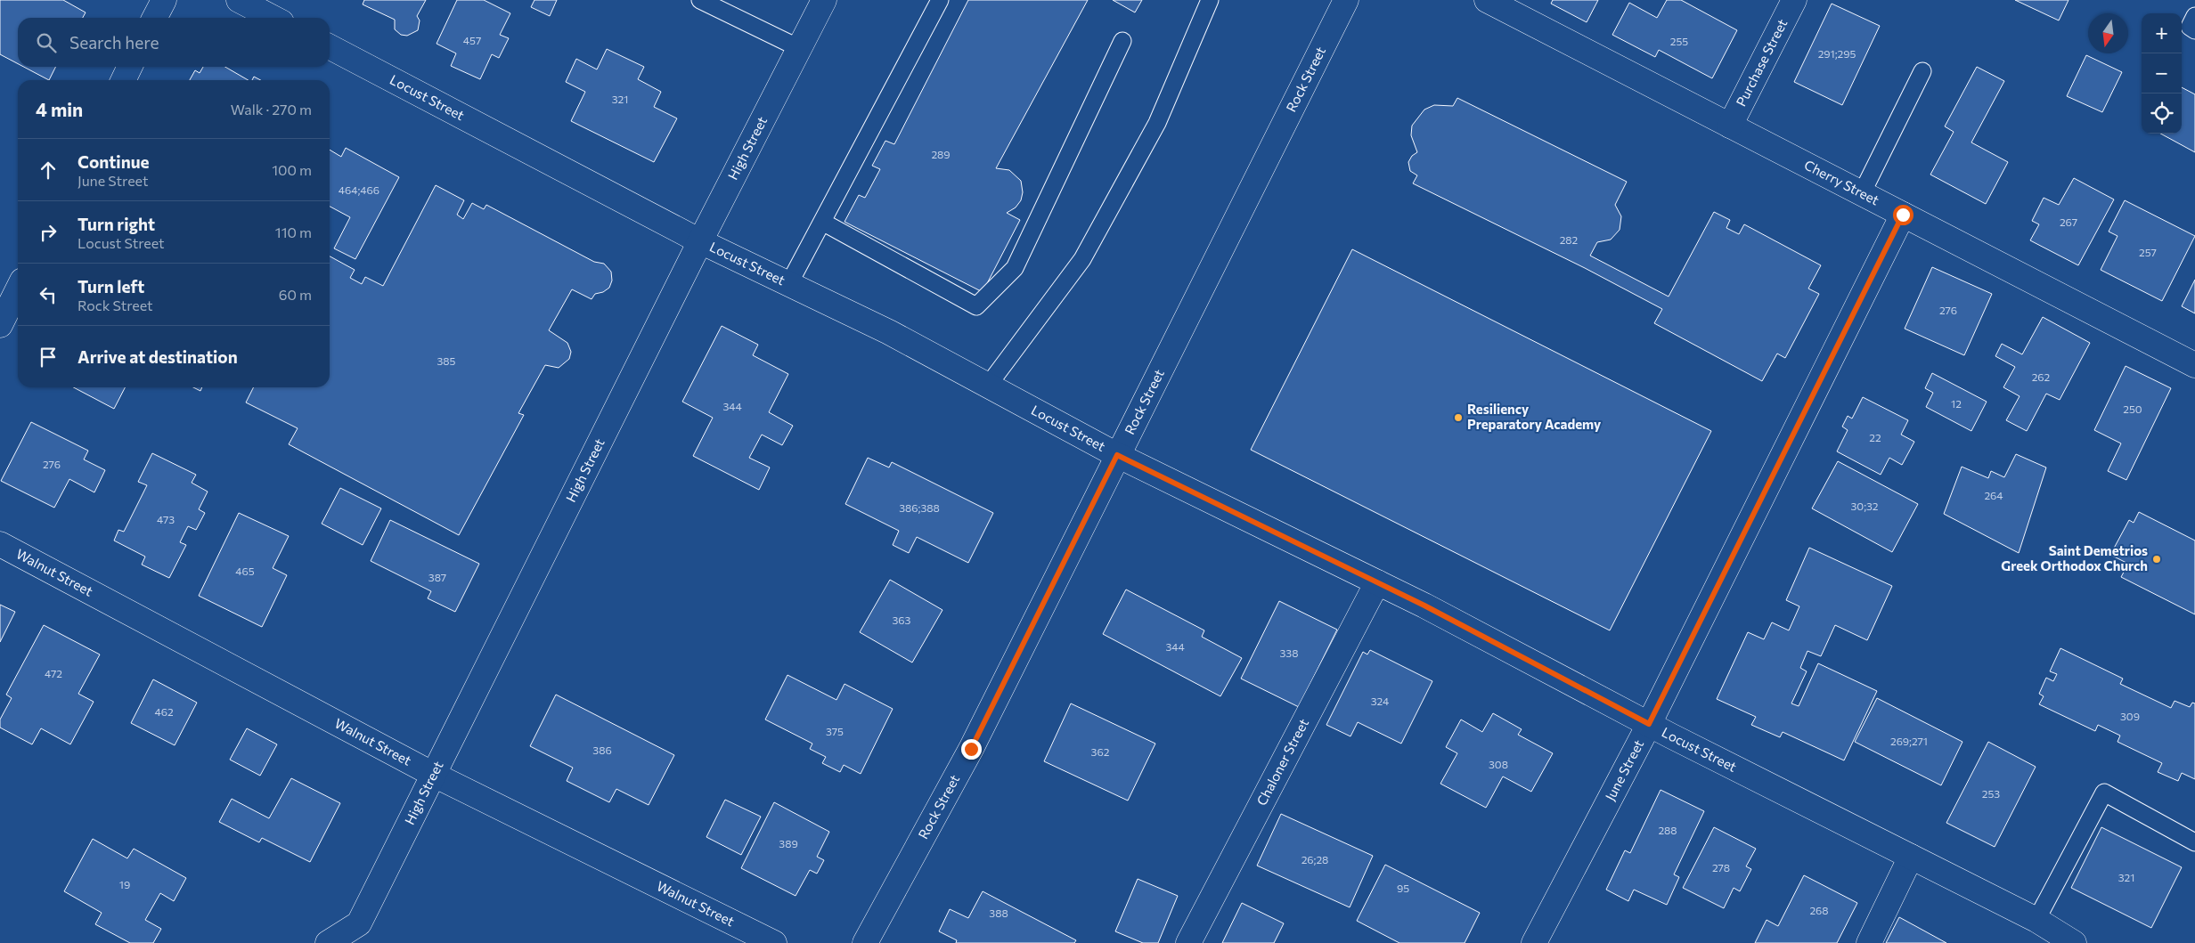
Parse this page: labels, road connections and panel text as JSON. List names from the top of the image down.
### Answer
{
  "streets": {
    "street": [
      "Purchase Street",
      "Rock Street",
      "Locust Street",
      "High Street",
      "Cherry Street",
      "Walnut Street",
      "Chaloner Street",
      "June Street"
    ]
  },
  "crossings": [
    ["Purchase Street", "Cherry Street"],
    ["Rock Street", "Locust Street"],
    ["Locust Street", "High Street"],
    ["Locust Street", "Chaloner Street"],
    ["Locust Street", "June Street"],
    ["High Street", "Walnut Street"],
    ["Cherry Street", "June Street"]
  ],
  "places": ["Resiliency Preparatory Academy", "Saint Demetrios Greek Orthodox Church"],
  "house_numbers": [
    "457",
    "255",
    "291;295",
    "321",
    "289",
    "464;466",
    "267",
    "282",
    "257",
    "276",
    "385",
    "262",
    "12",
    "344",
    "250",
    "22",
    "276",
    "264",
    "30;32",
    "386;388",
    "473",
    "465",
    "387",
    "363",
    "344",
    "338",
    "472",
    "324",
    "462",
    "309",
    "375",
    "269;271",
    "386",
    "362",
    "308",
    "253",
    "288",
    "389",
    "26;28",
    "278",
    "321",
    "19",
    "95",
    "268",
    "388"
  ],
  "north": "bottom",
  "page": {
    "map_buttons": ["+", "−"],
    "search": "Search here",
    "heading": ["4 min", "Walk · 270 m"],
    "list": [
      ["Continue", "June Street", "100 m"],
      ["Turn right", "Locust Street", "110 m"],
      ["Turn left", "Rock Street", "60 m"],
      "Arrive at destination"
    ]
  }
}
